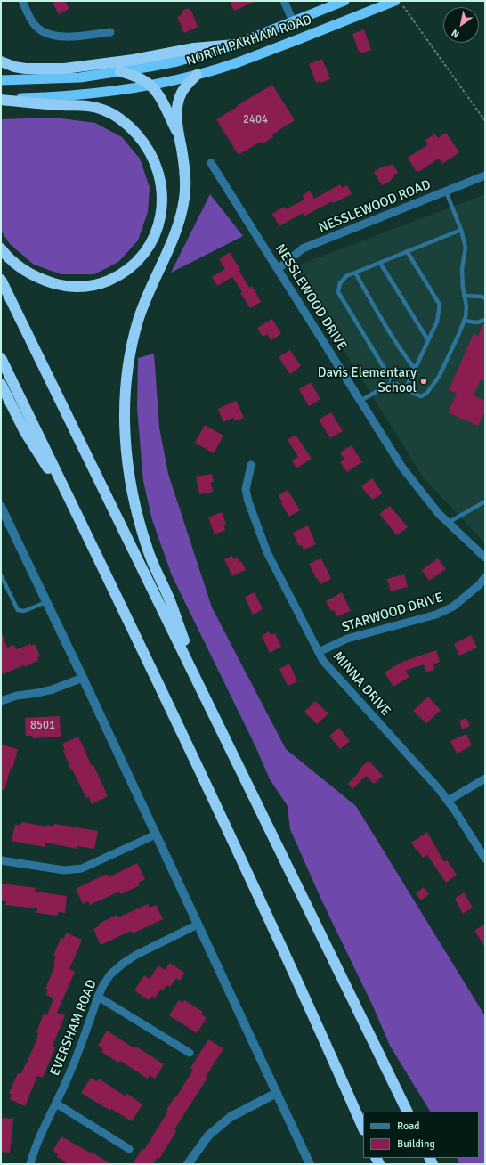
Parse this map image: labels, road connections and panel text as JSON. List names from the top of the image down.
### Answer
{
  "streets": {
    "highway": ["NORTH PARHAM ROAD"],
    "street": [
      "NESSLEWOOD ROAD",
      "NESSLEWOOD DRIVE",
      "STARWOOD DRIVE",
      "MINNA DRIVE",
      "EVERSHAM ROAD"
    ]
  },
  "crossings": [
    ["NESSLEWOOD ROAD", "NESSLEWOOD DRIVE"],
    ["STARWOOD DRIVE", "MINNA DRIVE"]
  ],
  "places": ["Davis Elementary School"],
  "house_numbers": ["2404", "8501"],
  "legend": ["Road", "Building"],
  "north": "bottom left"
}
